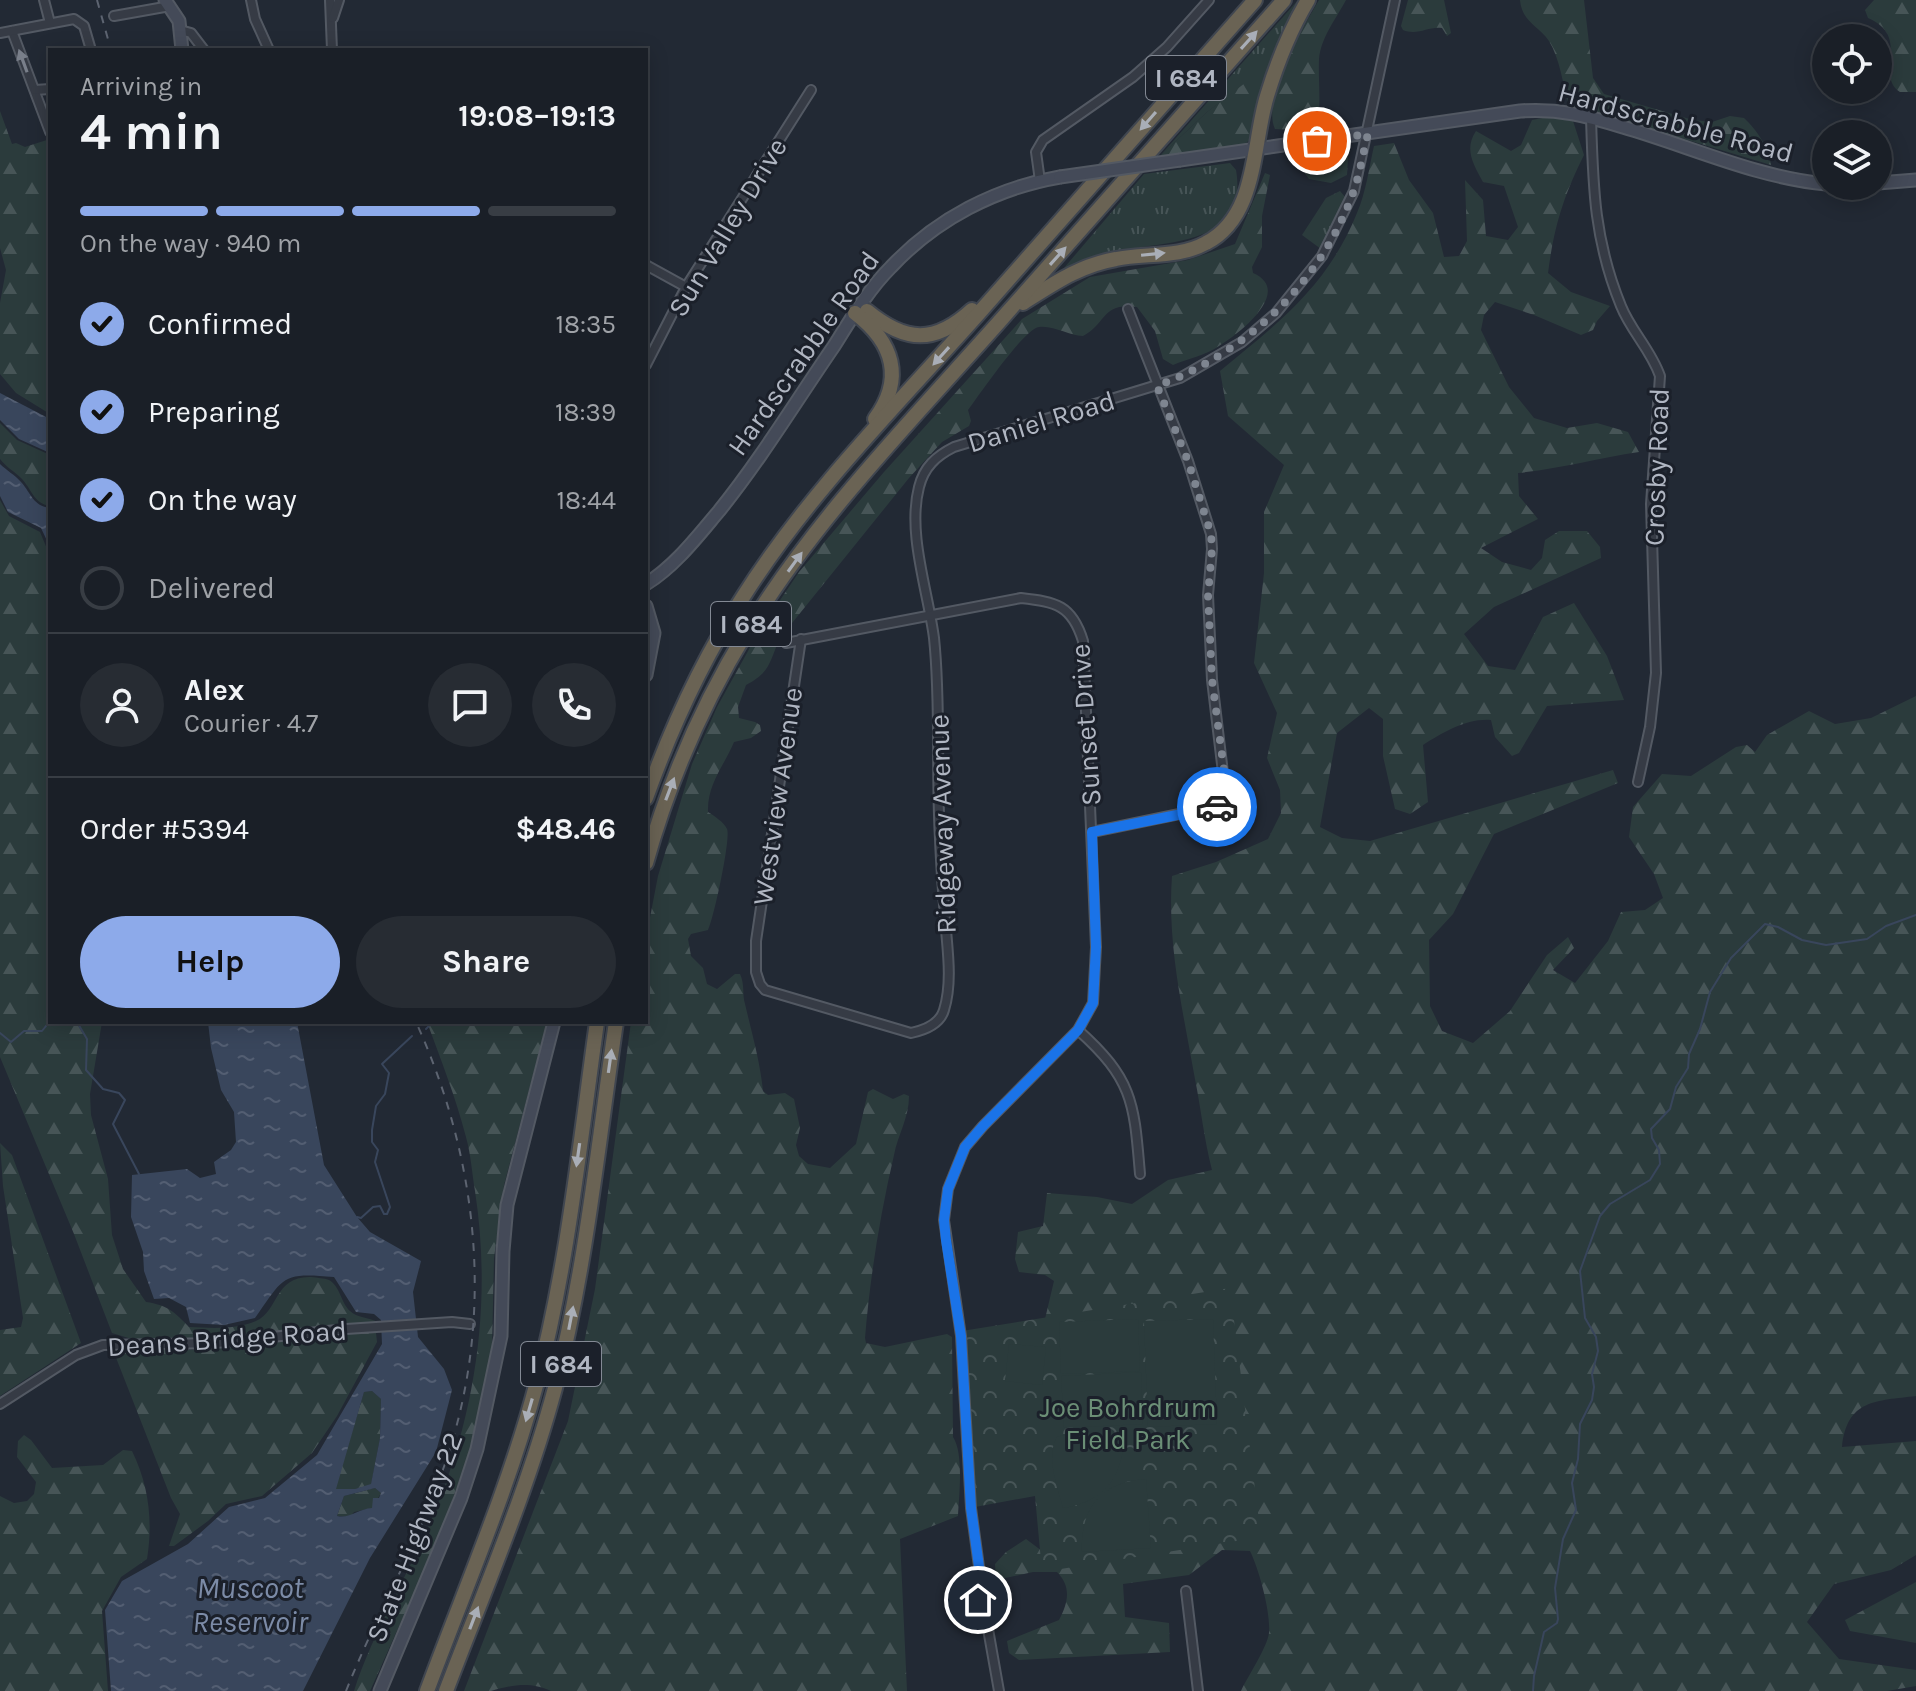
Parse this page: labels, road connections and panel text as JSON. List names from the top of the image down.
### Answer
{
  "streets": {
    "highway": ["I 684"],
    "main road": ["Hardscrabble Road", "State Highway 22"],
    "street": [
      "Sun Valley Drive",
      "Daniel Road",
      "Crosby Road",
      "Sunset Drive",
      "Westview Avenue",
      "Ridgeway Avenue",
      "Deans Bridge Road"
    ]
  },
  "crossings": [
    ["Hardscrabble Road", "Daniel Road"],
    ["Hardscrabble Road", "Crosby Road"],
    ["Daniel Road", "Sunset Drive"],
    ["Daniel Road", "Ridgeway Avenue"],
    ["Sunset Drive", "Westview Avenue"],
    ["Sunset Drive", "Ridgeway Avenue"],
    ["Westview Avenue", "Ridgeway Avenue"]
  ],
  "water": ["Muscoot Reservoir"],
  "parks": ["Joe Bohrdrum Field Park"],
  "page": {
    "heading": ["4 min", "Arriving in", "19:08–19:13"],
    "panel": [
      "Alex",
      "Courier · 4.7",
      "Order #5394",
      "$48.46"
    ],
    "bar": "On the way · 940 m",
    "list": [
      ["Confirmed", "18:35"],
      ["Preparing", "18:39"],
      ["On the way", "18:44"],
      "Delivered"
    ],
    "buttons": ["Help", "Share"]
  }
}
